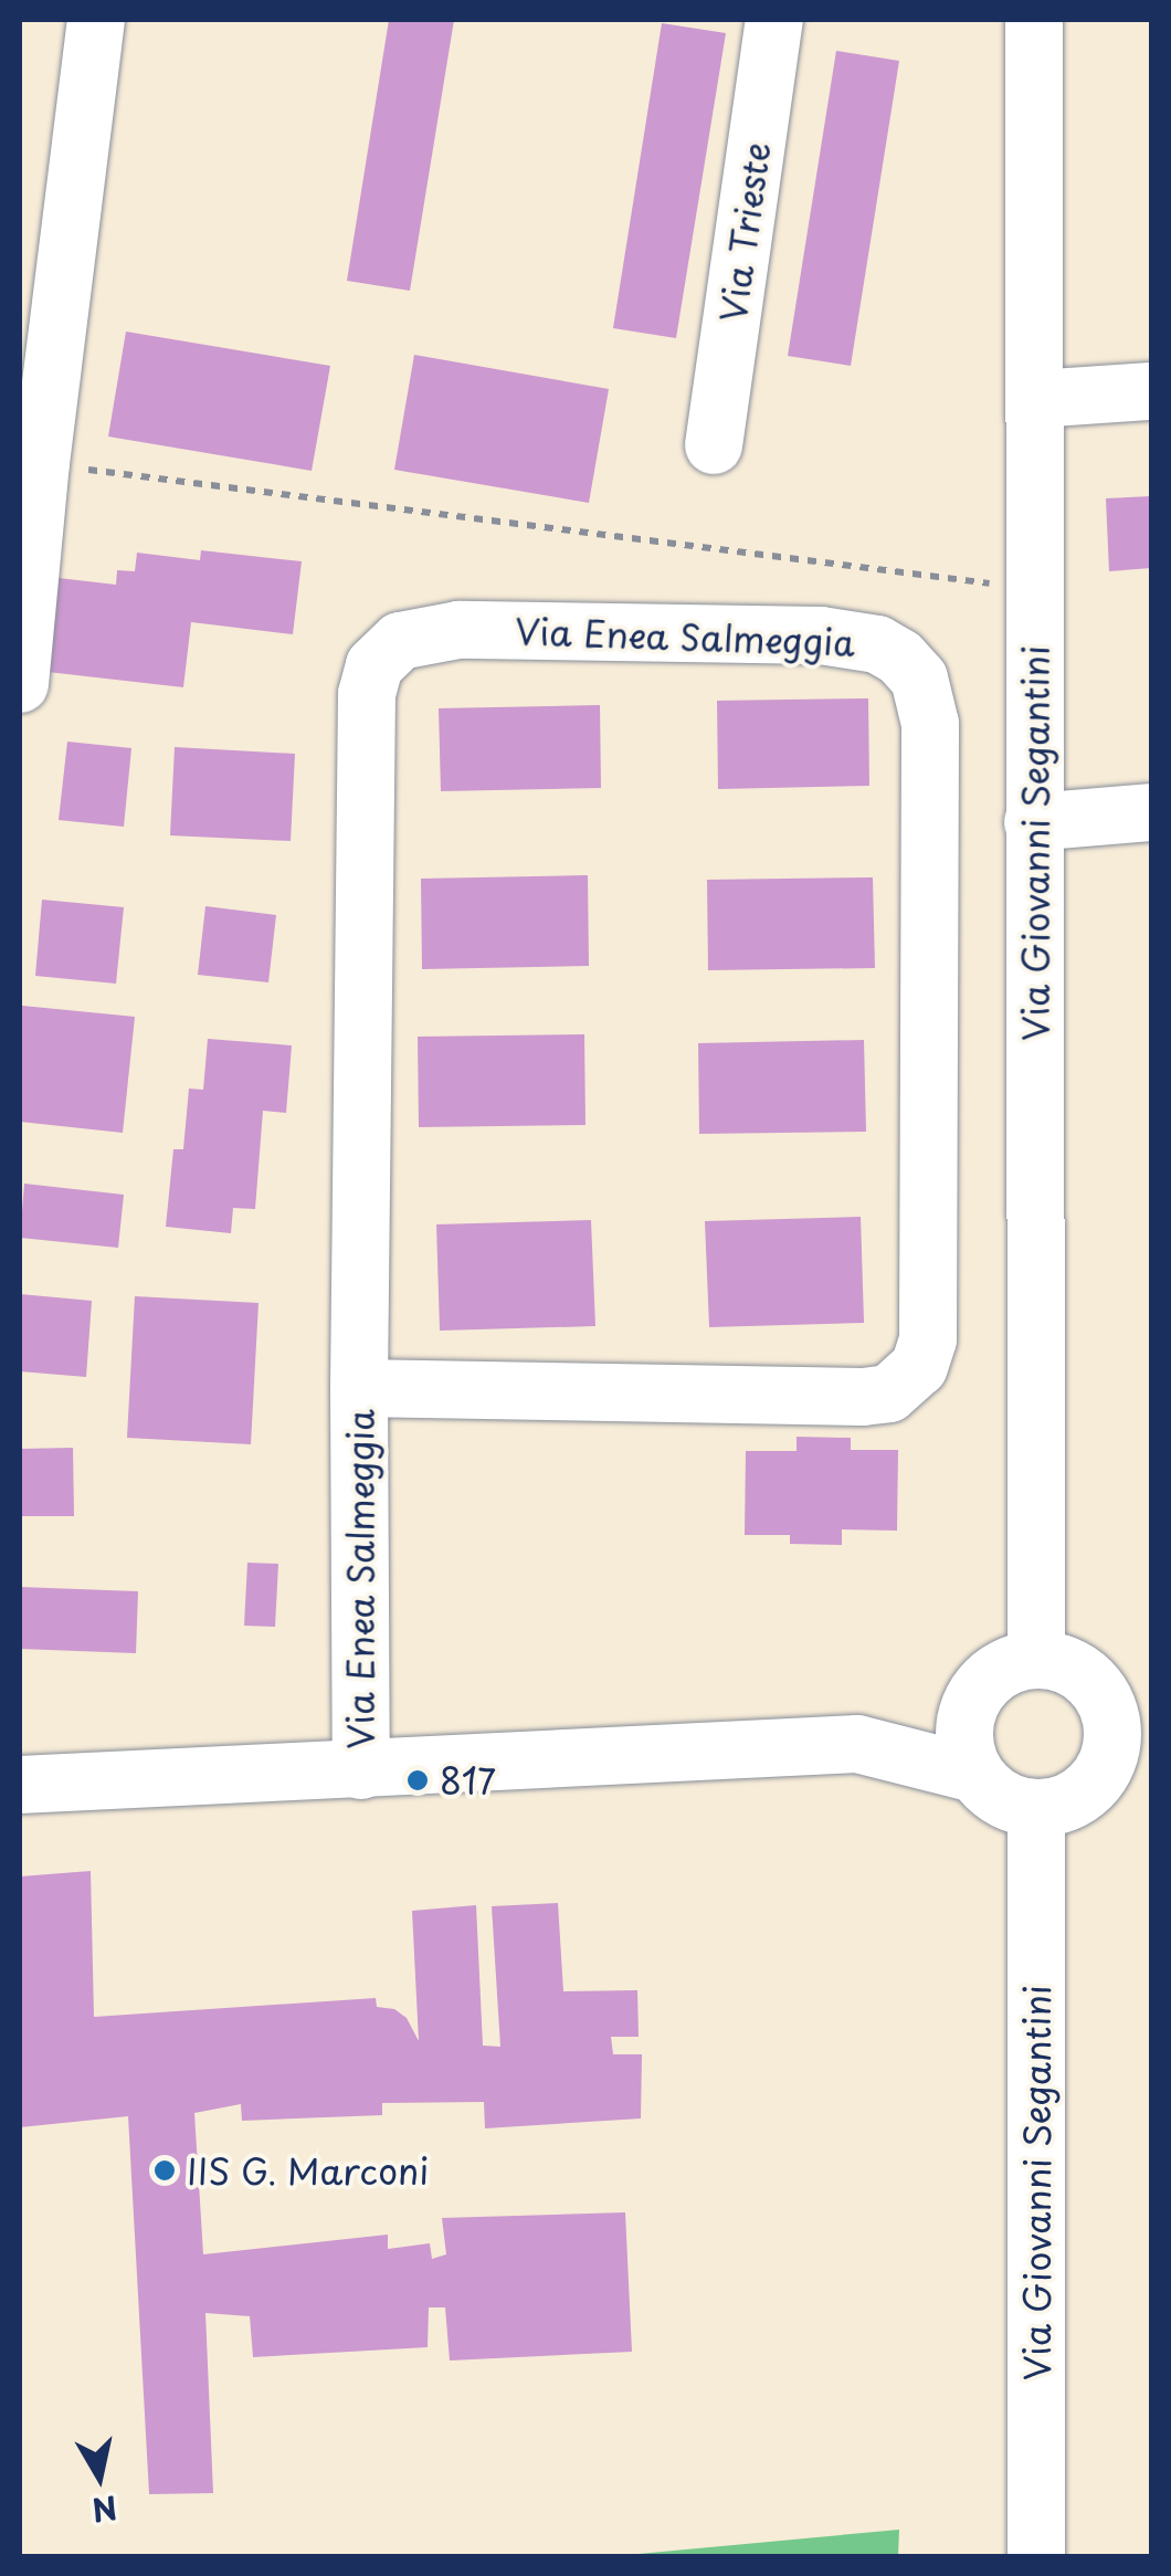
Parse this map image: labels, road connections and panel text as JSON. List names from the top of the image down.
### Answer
{
  "streets": {
    "street": ["Via Trieste", "Via Enea Salmeggia", "Via Giovanni Segantini"]
  },
  "places": ["817", "IIS G. Marconi"],
  "north": "bottom"
}
